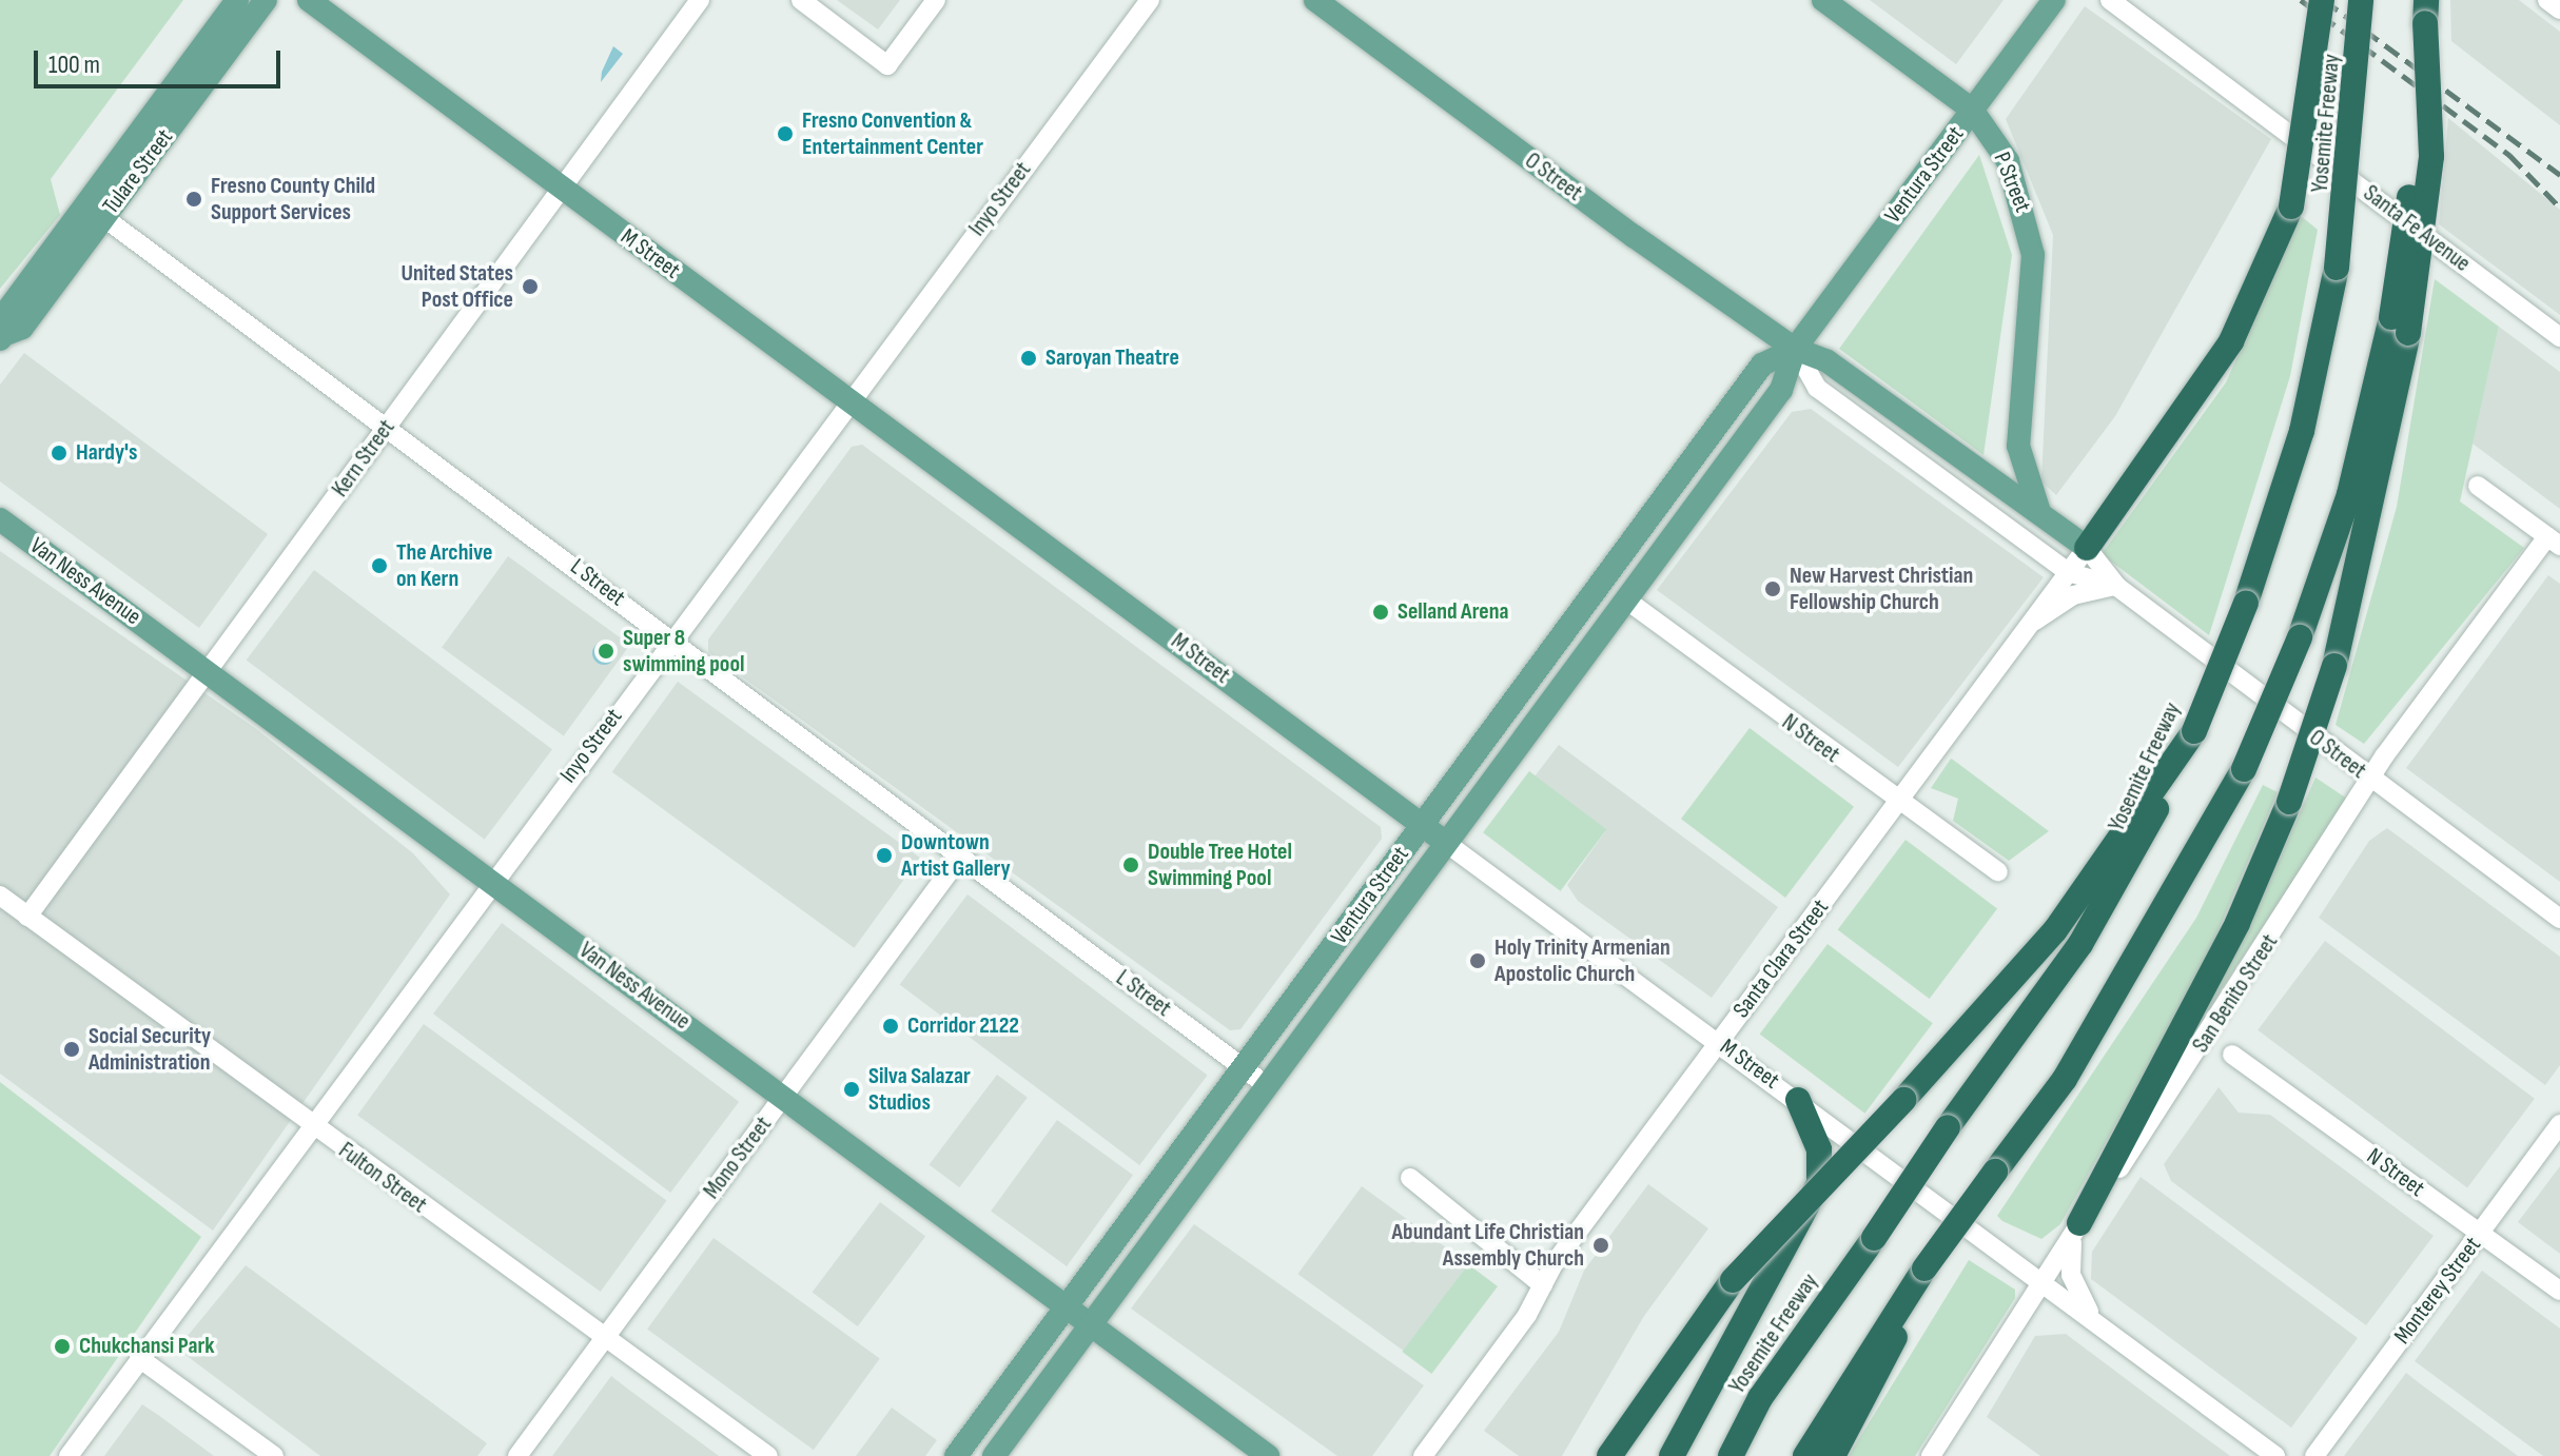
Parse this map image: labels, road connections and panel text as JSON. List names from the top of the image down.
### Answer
{
  "streets": {
    "highway": ["Yosemite Freeway"],
    "main road": [
      "Tulare Street",
      "Ventura Street",
      "O Street",
      "P Street",
      "M Street",
      "Van Ness Avenue"
    ],
    "street": [
      "Inyo Street",
      "Santa Fe Avenue",
      "Kern Street",
      "L Street",
      "N Street",
      "Santa Clara Street",
      "San Benito Street",
      "Mono Street",
      "Fulton Street",
      "Monterey Street"
    ]
  },
  "crossings": [
    ["Tulare Street", "L Street"],
    ["Ventura Street", "O Street"],
    ["Ventura Street", "P Street"],
    ["Ventura Street", "M Street"],
    ["Ventura Street", "Van Ness Avenue"],
    ["Ventura Street", "L Street"],
    ["Ventura Street", "N Street"],
    ["O Street", "P Street"],
    ["O Street", "Santa Clara Street"],
    ["O Street", "San Benito Street"],
    ["Inyo Street", "M Street"],
    ["Inyo Street", "Van Ness Avenue"],
    ["Inyo Street", "L Street"],
    ["Inyo Street", "Fulton Street"],
    ["M Street", "Kern Street"],
    ["M Street", "Santa Clara Street"],
    ["M Street", "San Benito Street"],
    ["Kern Street", "Van Ness Avenue"],
    ["Kern Street", "L Street"],
    ["Kern Street", "Fulton Street"],
    ["Van Ness Avenue", "Mono Street"],
    ["L Street", "Mono Street"],
    ["N Street", "Santa Clara Street"],
    ["N Street", "Monterey Street"],
    ["Mono Street", "Fulton Street"]
  ],
  "places": [
    "Fresno Convention & Entertainment Center",
    "Fresno County Child Support Services",
    "United States Post Office",
    "Saroyan Theatre",
    "Hardy's",
    "The Archive on Kern",
    "New Harvest Christian Fellowship Church",
    "Selland Arena",
    "Super 8 swimming pool",
    "Downtown Artist Gallery",
    "Double Tree Hotel Swimming Pool",
    "Holy Trinity Armenian Apostolic Church",
    "Corridor 2122",
    "Social Security Administration",
    "Silva Salazar Studios",
    "Abundant Life Christian Assembly Church",
    "Chukchansi Park"
  ],
  "scale_bar": "100 m"
}
